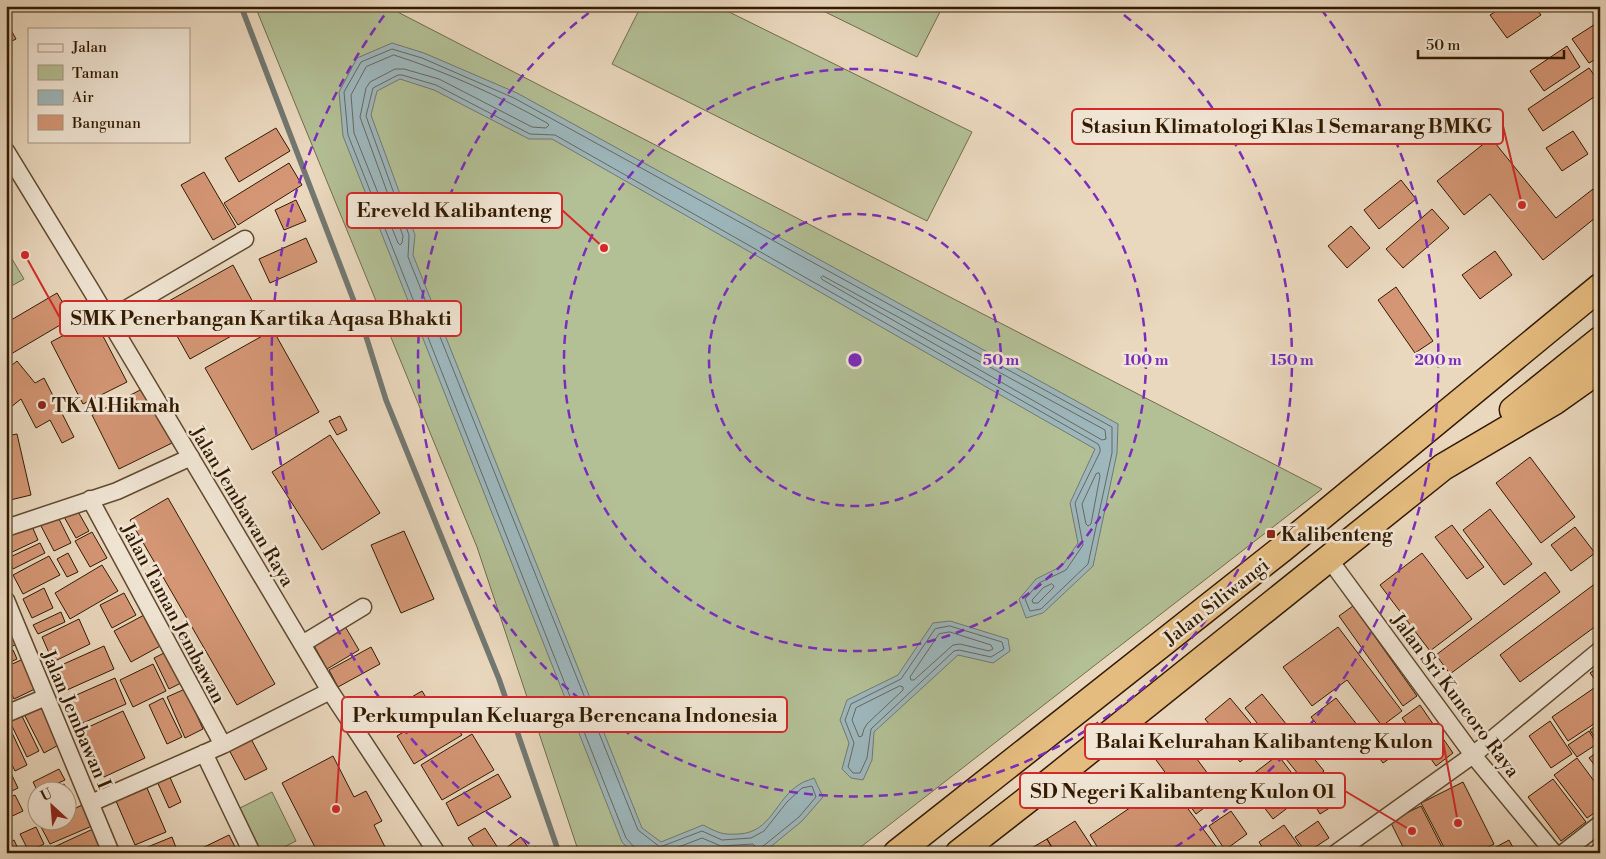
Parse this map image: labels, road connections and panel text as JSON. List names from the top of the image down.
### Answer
{
  "streets": {
    "highway": ["Jalan Siliwangi"],
    "street": [
      "Jalan Jembawan Raya",
      "Jalan Taman Jembawan",
      "Jalan Sri Kuncoro Raya",
      "Jalan Jembawan I"
    ]
  },
  "crossings": [
    ["Jalan Siliwangi", "Jalan Sri Kuncoro Raya"]
  ],
  "places": {
    "other": [
      "Stasiun Klimatologi Klas 1 Semarang BMKG",
      "Ereveld Kalibanteng",
      "SMK Penerbangan Kartika Aqasa Bhakti",
      "TK Al Hikmah",
      "Perkumpulan Keluarga Berencana Indonesia",
      "Balai Kelurahan Kalibanteng Kulon",
      "SD Negeri Kalibanteng Kulon 01"
    ],
    "transit": ["Kalibenteng"]
  },
  "legend": [
    "Jalan",
    "Taman",
    "Air",
    "Bangunan"
  ],
  "scale_bar": "50 m",
  "north": "top left",
  "rings": [
    "50 m",
    "100 m",
    "150 m",
    "200 m"
  ]
}
